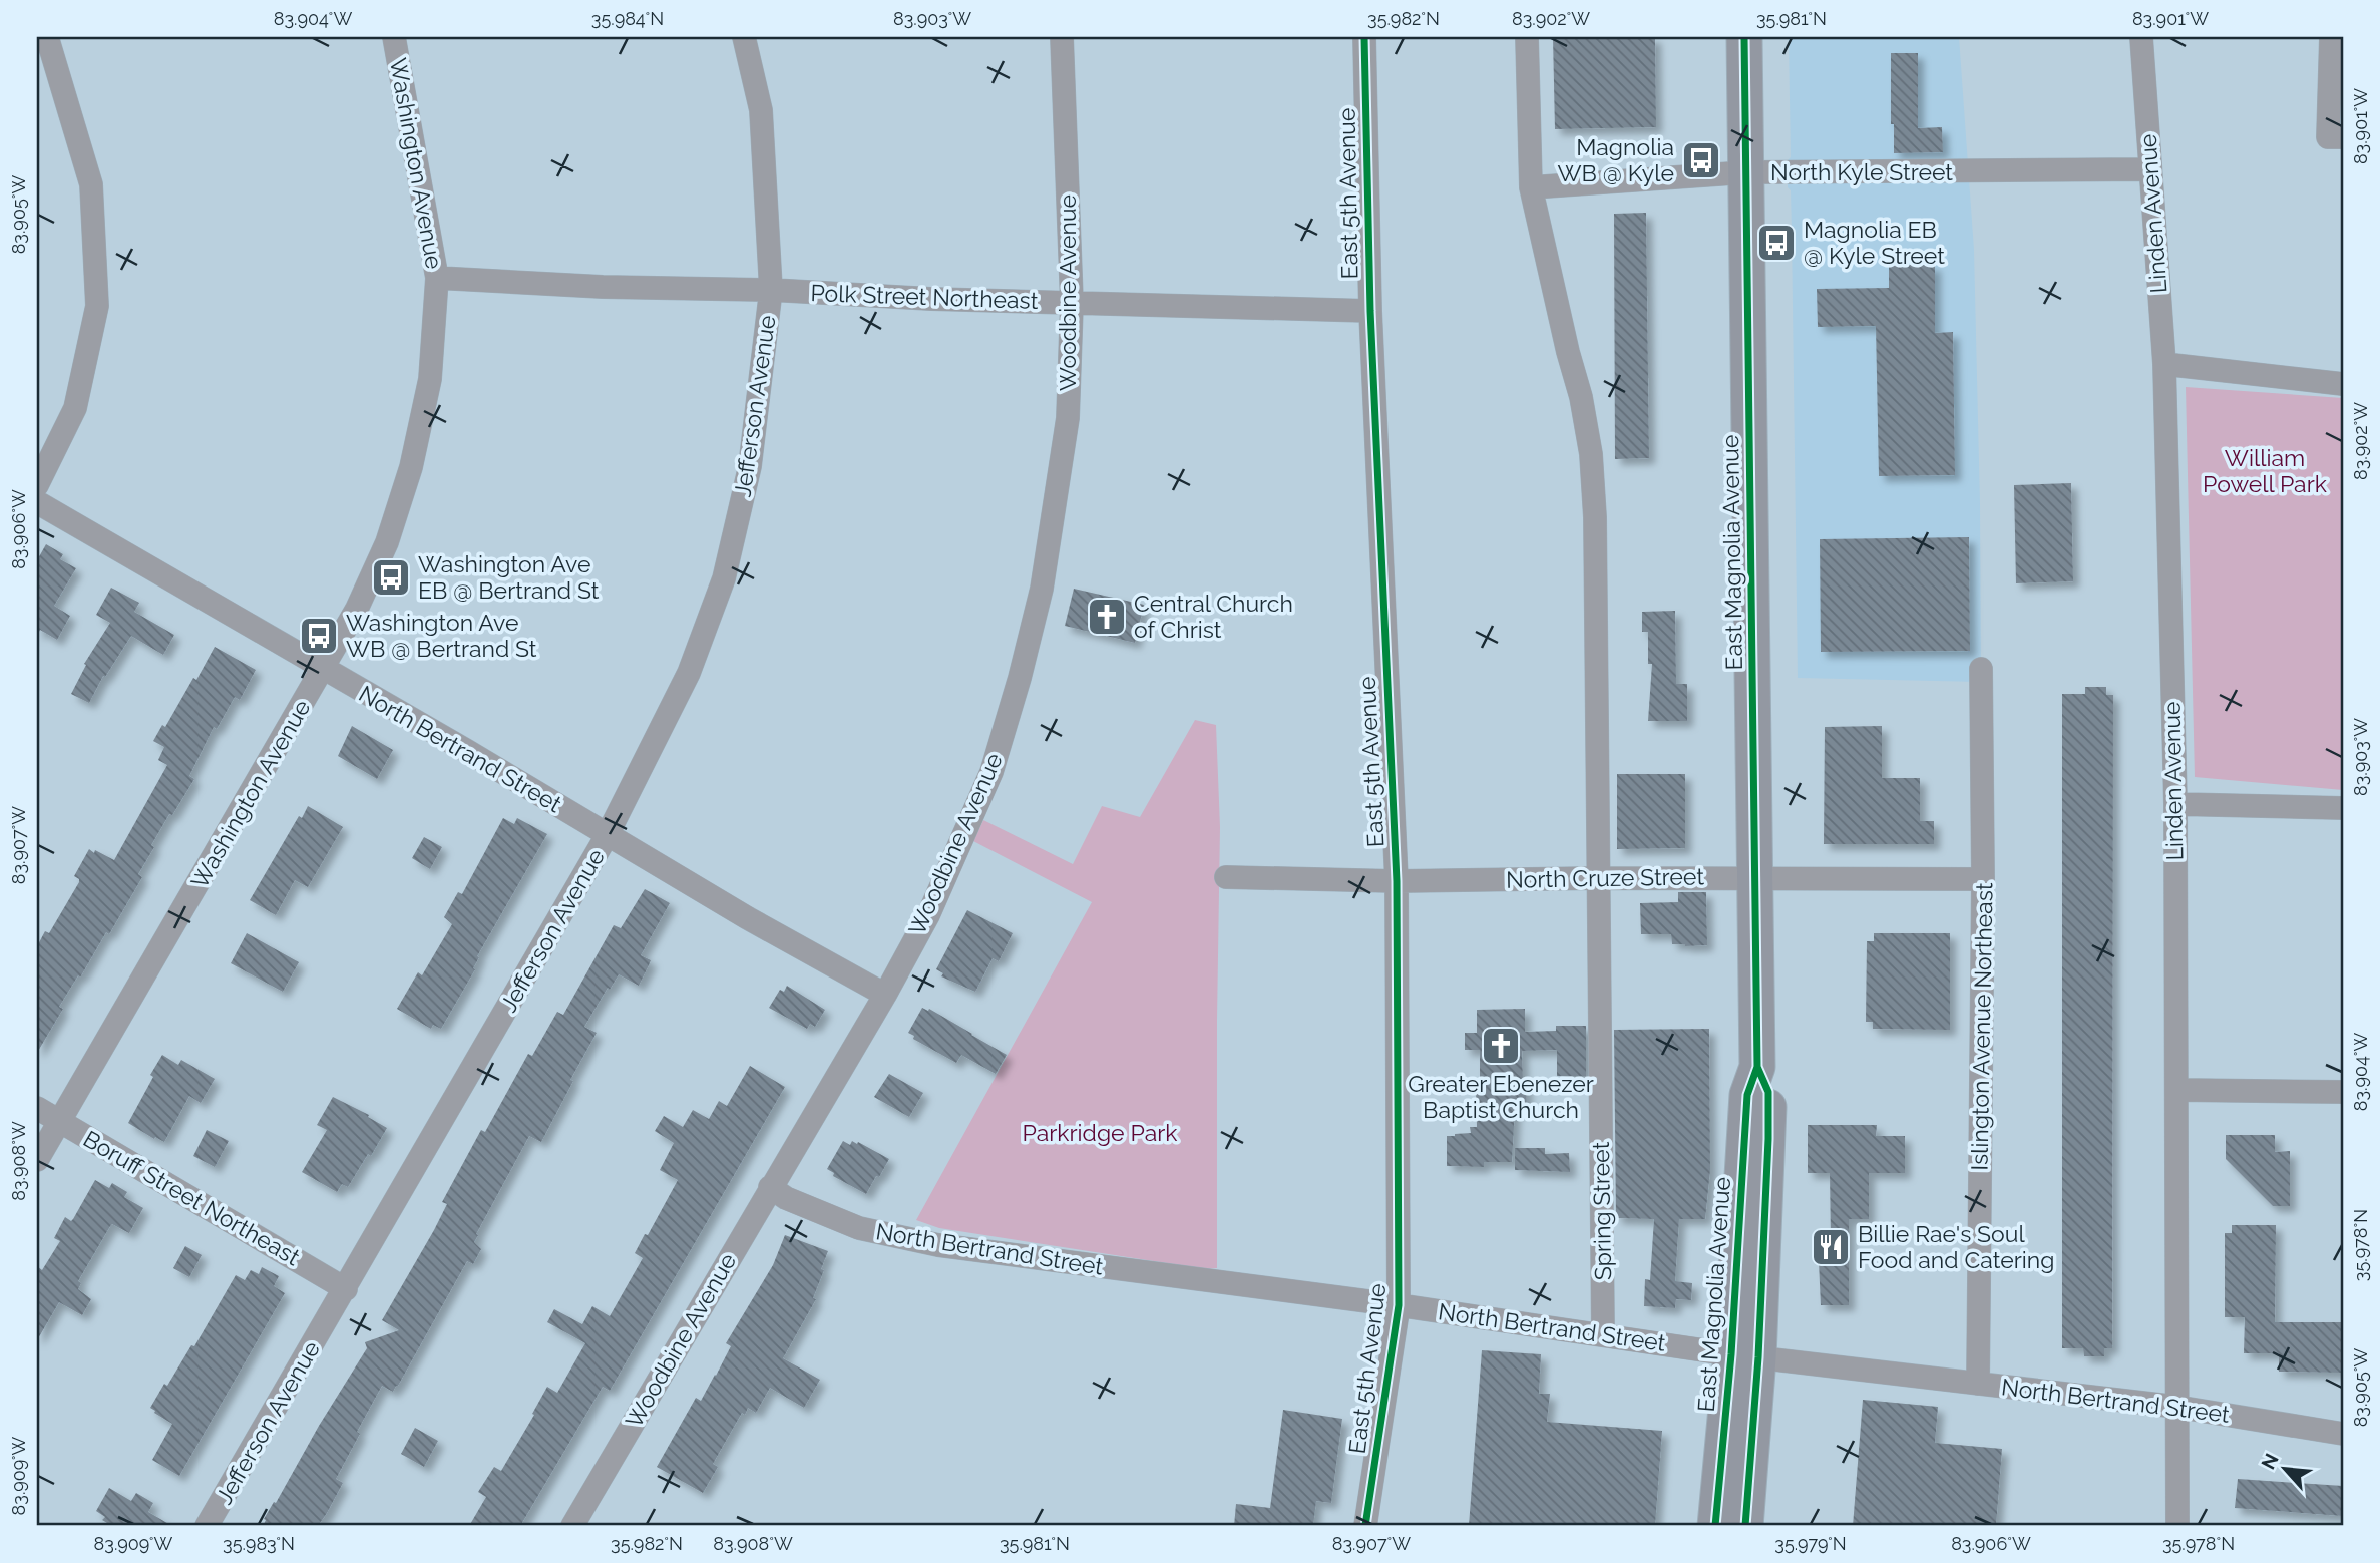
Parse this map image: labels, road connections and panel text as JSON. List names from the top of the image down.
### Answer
{
  "streets": {
    "main road": ["East Magnolia Avenue"],
    "street": [
      "Washington Avenue",
      "North Kyle Street",
      "East 5th Avenue",
      "Linden Avenue",
      "Woodbine Avenue",
      "Polk Street Northeast",
      "Jefferson Avenue",
      "North Bertrand Street",
      "North Cruze Street",
      "Islington Avenue Northeast",
      "Boruff Street Northeast",
      "Spring Street"
    ]
  },
  "crossings": [
    ["Washington Avenue", "Polk Street Northeast"],
    ["Washington Avenue", "North Bertrand Street"],
    ["Washington Avenue", "Boruff Street Northeast"],
    ["North Kyle Street", "Linden Avenue"],
    ["North Kyle Street", "East Magnolia Avenue"],
    ["North Kyle Street", "Spring Street"],
    ["East 5th Avenue", "Polk Street Northeast"],
    ["East 5th Avenue", "North Bertrand Street"],
    ["East 5th Avenue", "North Cruze Street"],
    ["Linden Avenue", "North Bertrand Street"],
    ["Woodbine Avenue", "Polk Street Northeast"],
    ["Woodbine Avenue", "North Bertrand Street"],
    ["Polk Street Northeast", "Jefferson Avenue"],
    ["Jefferson Avenue", "North Bertrand Street"],
    ["Jefferson Avenue", "Boruff Street Northeast"],
    ["East Magnolia Avenue", "North Bertrand Street"],
    ["East Magnolia Avenue", "North Cruze Street"],
    ["North Bertrand Street", "Islington Avenue Northeast"],
    ["North Bertrand Street", "Spring Street"],
    ["North Cruze Street", "Islington Avenue Northeast"],
    ["North Cruze Street", "Spring Street"]
  ],
  "parks": ["William Powell Park", "Parkridge Park"],
  "places": {
    "bus stop": [
      "Magnolia WB @ Kyle",
      "Magnolia EB @ Kyle Street",
      "Washington Ave EB @ Bertrand St",
      "Washington Ave WB @ Bertrand St"
    ],
    "church": ["Central Church of Christ", "Greater Ebenezer Baptist Church"],
    "restaurant": ["Billie Rae's Soul Food and Catering"]
  },
  "north": "top left",
  "coordinates": [
    "83.904°W",
    "35.984°N",
    "83.903°W",
    "35.982°N",
    "83.902°W",
    "35.981°N",
    "83.901°W",
    "83.905°W",
    "83.906°W",
    "83.907°W",
    "83.908°W",
    "35.978°N",
    "83.909°W",
    "35.983°N",
    "35.979°N"
  ]
}
